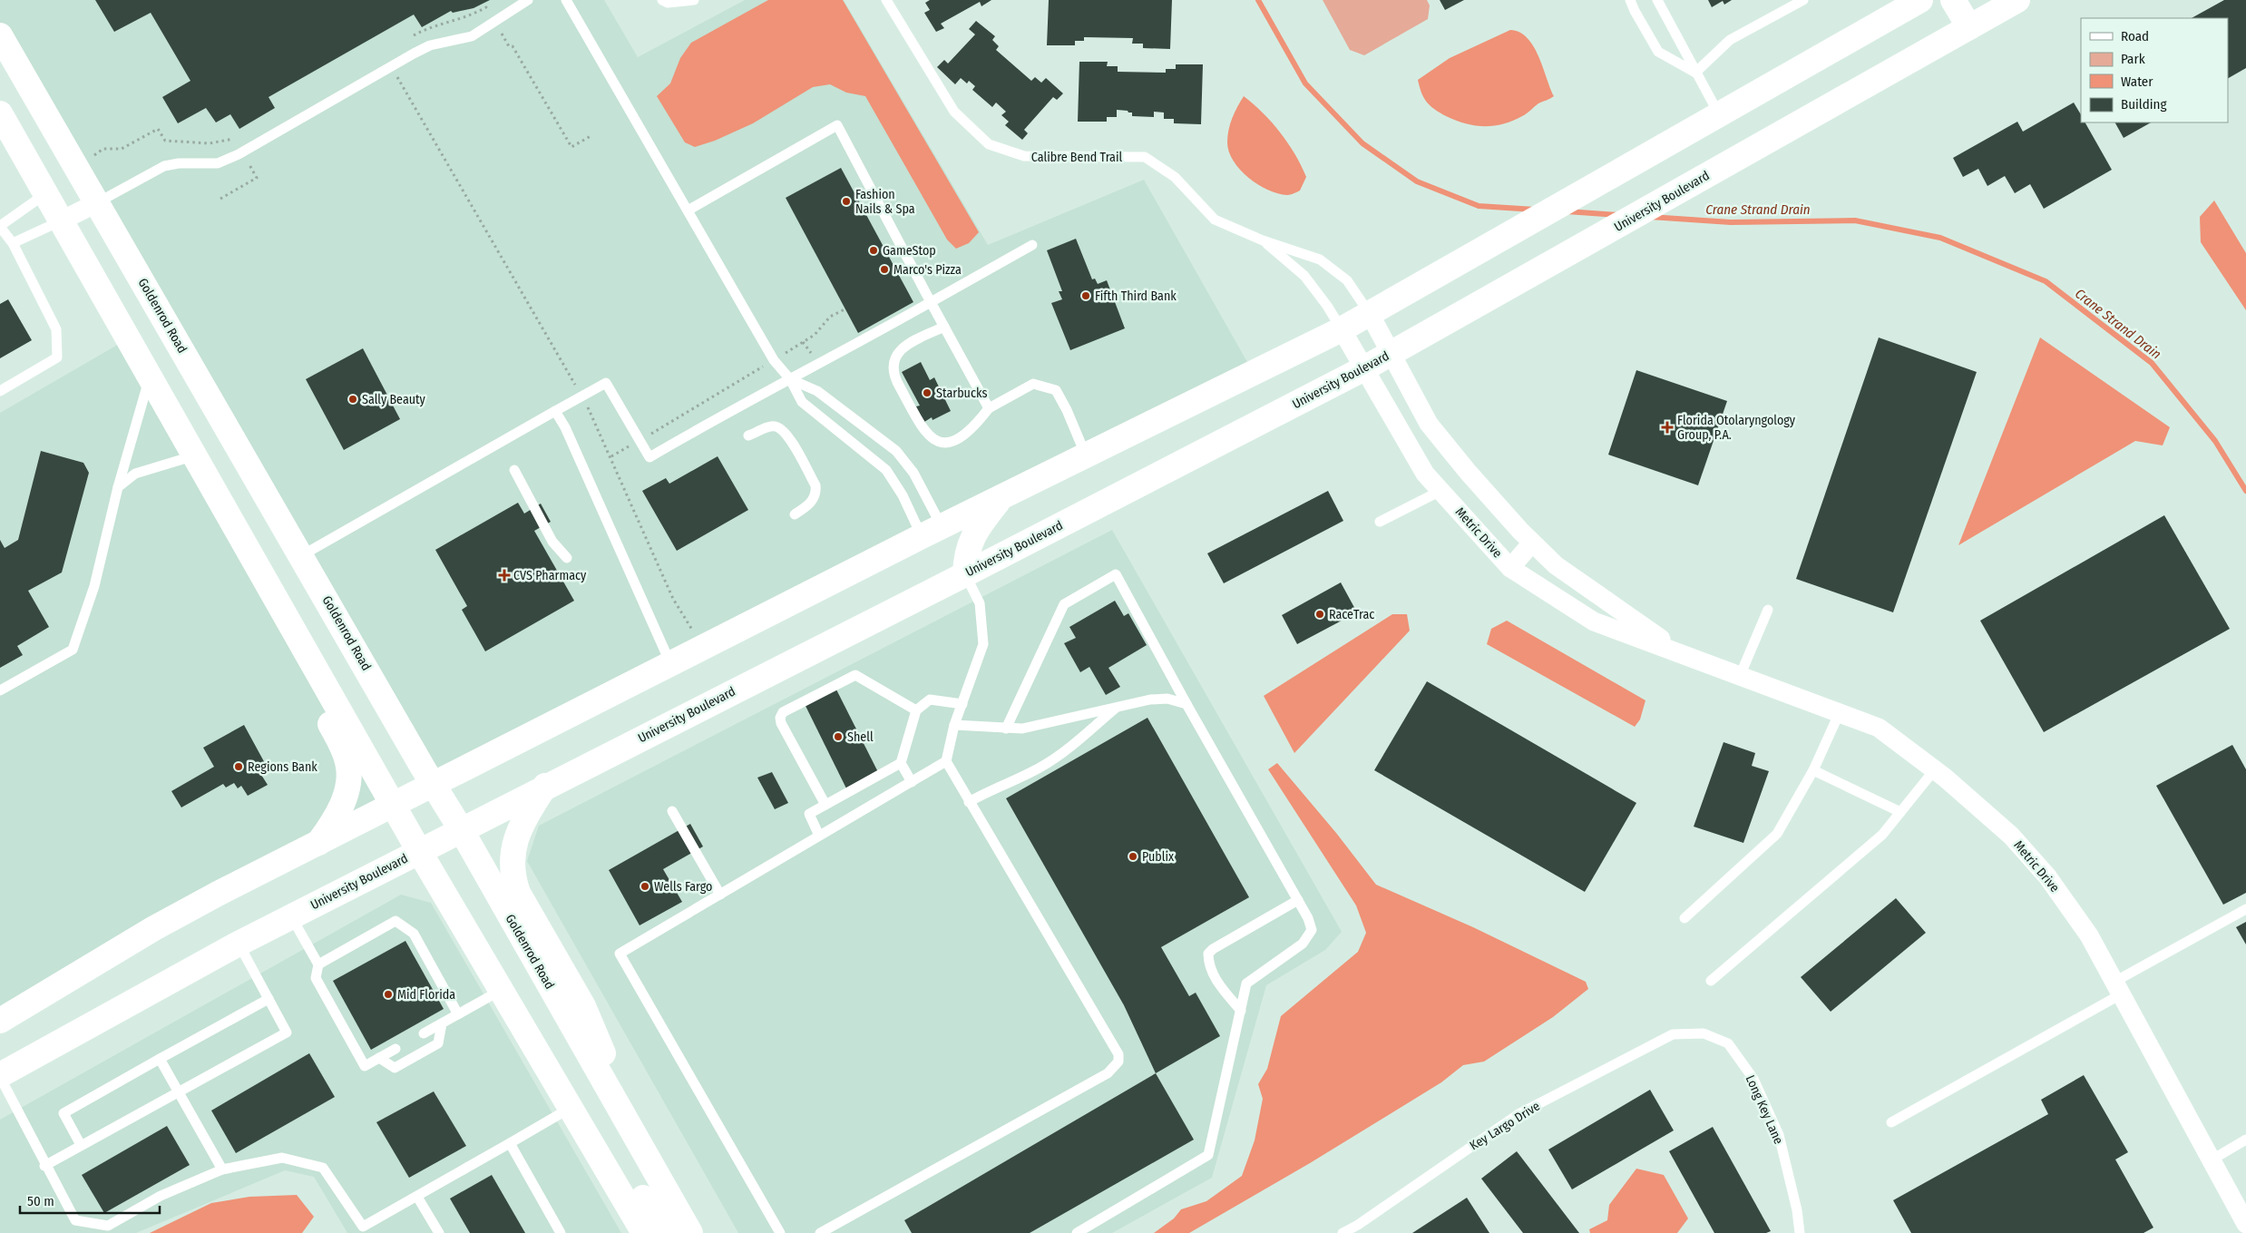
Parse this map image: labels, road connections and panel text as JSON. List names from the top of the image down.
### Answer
{
  "streets": {
    "street": ["University Boulevard", "Goldenrod Road", "Metric Drive"],
    "lane": ["Calibre Bend Trail", "Long Key Lane", "Key Largo Drive"]
  },
  "crossings": [
    ["Calibre Bend Trail", "Metric Drive"],
    ["University Boulevard", "Goldenrod Road"],
    ["University Boulevard", "Metric Drive"],
    ["Long Key Lane", "Key Largo Drive"]
  ],
  "water": ["Crane Strand Drain"],
  "places": {
    "other": [
      "Fashion Nails & Spa",
      "GameStop",
      "Marco's Pizza",
      "Fifth Third Bank",
      "Starbucks",
      "Sally Beauty",
      "RaceTrac",
      "Shell",
      "Regions Bank",
      "Publix",
      "Wells Fargo",
      "Mid Florida"
    ],
    "health": ["Florida Otolaryngology Group, P.A.", "CVS Pharmacy"]
  },
  "legend": [
    "Road",
    "Park",
    "Water",
    "Building"
  ],
  "scale_bar": "50 m"
}
